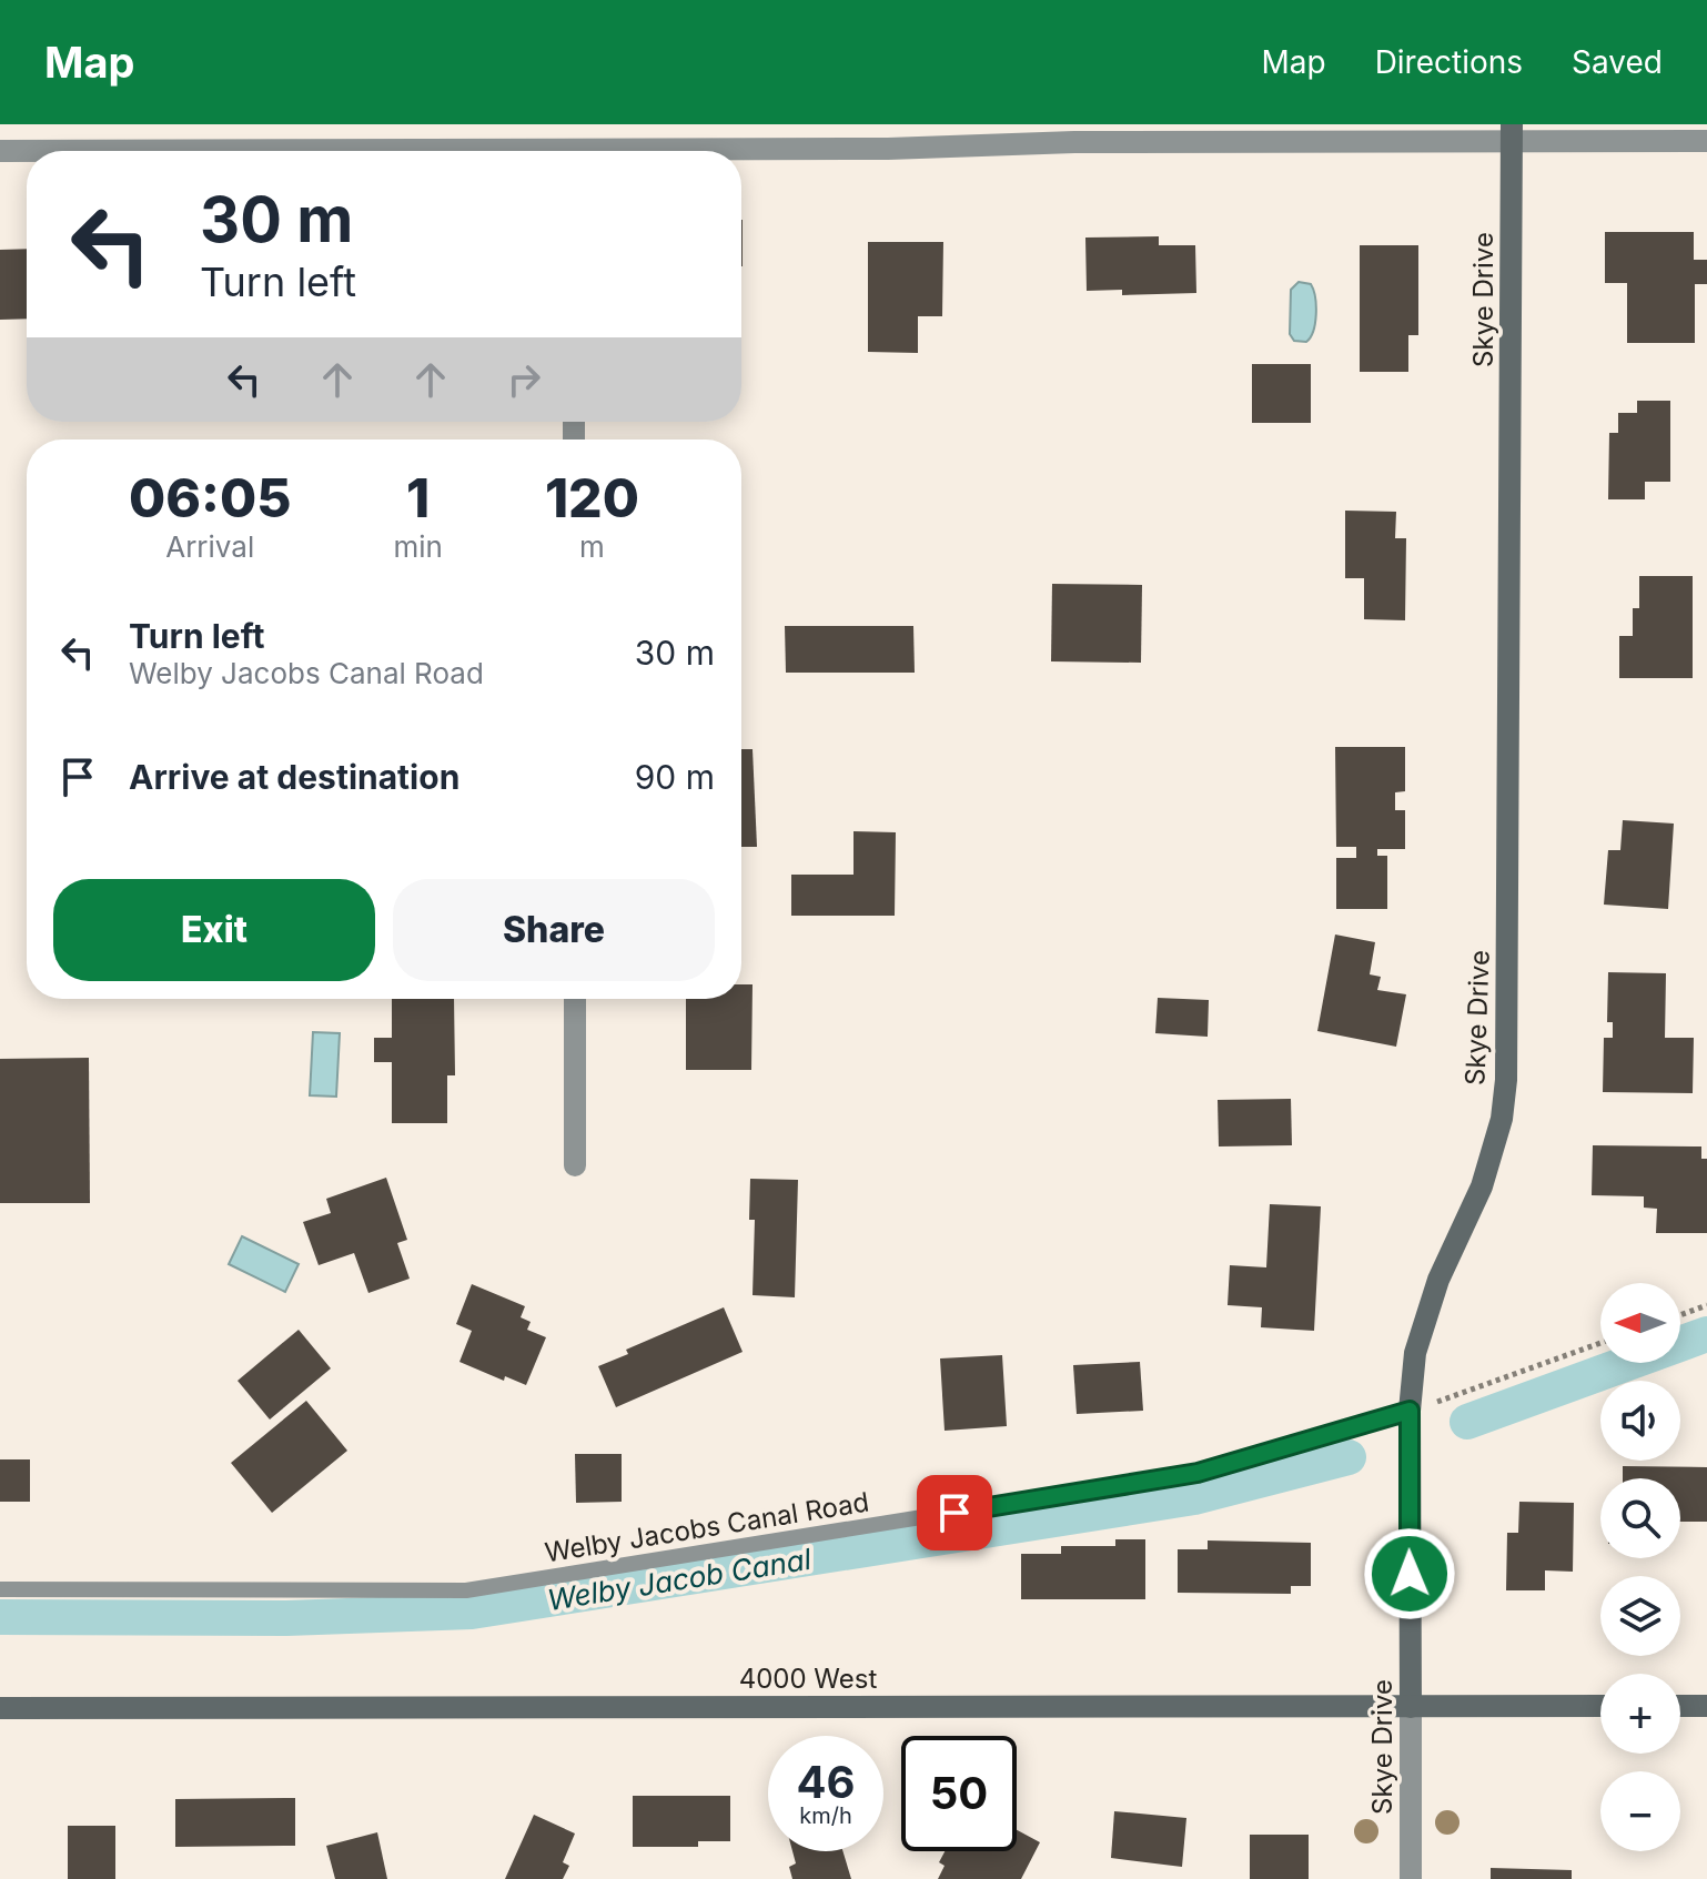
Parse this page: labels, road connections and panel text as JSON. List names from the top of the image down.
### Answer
{
  "streets": {
    "main road": ["Skye Drive", "4000 West"],
    "lane": ["Welby Jacobs Canal Road"]
  },
  "crossings": [
    ["Skye Drive", "Welby Jacobs Canal Road"],
    ["Skye Drive", "4000 West"]
  ],
  "water": ["Welby Jacob Canal"],
  "north": "left",
  "page": {
    "header": "Map",
    "nav": ["Map", "Directions", "Saved"],
    "turn": ["30 m", "Turn left"],
    "eta": [
      "06:05",
      "Arrival",
      "1",
      "min",
      "120",
      "m"
    ],
    "list": [
      {
        "name": "Turn left",
        "note": "Welby Jacobs Canal Road",
        "value": "30 m"
      },
      {
        "name": "Arrive at destination",
        "value": "90 m"
      }
    ],
    "buttons": ["Exit", "Share"],
    "map_buttons": ["+", "−"],
    "speed": "46 km/h",
    "limit": "50"
  }
}
